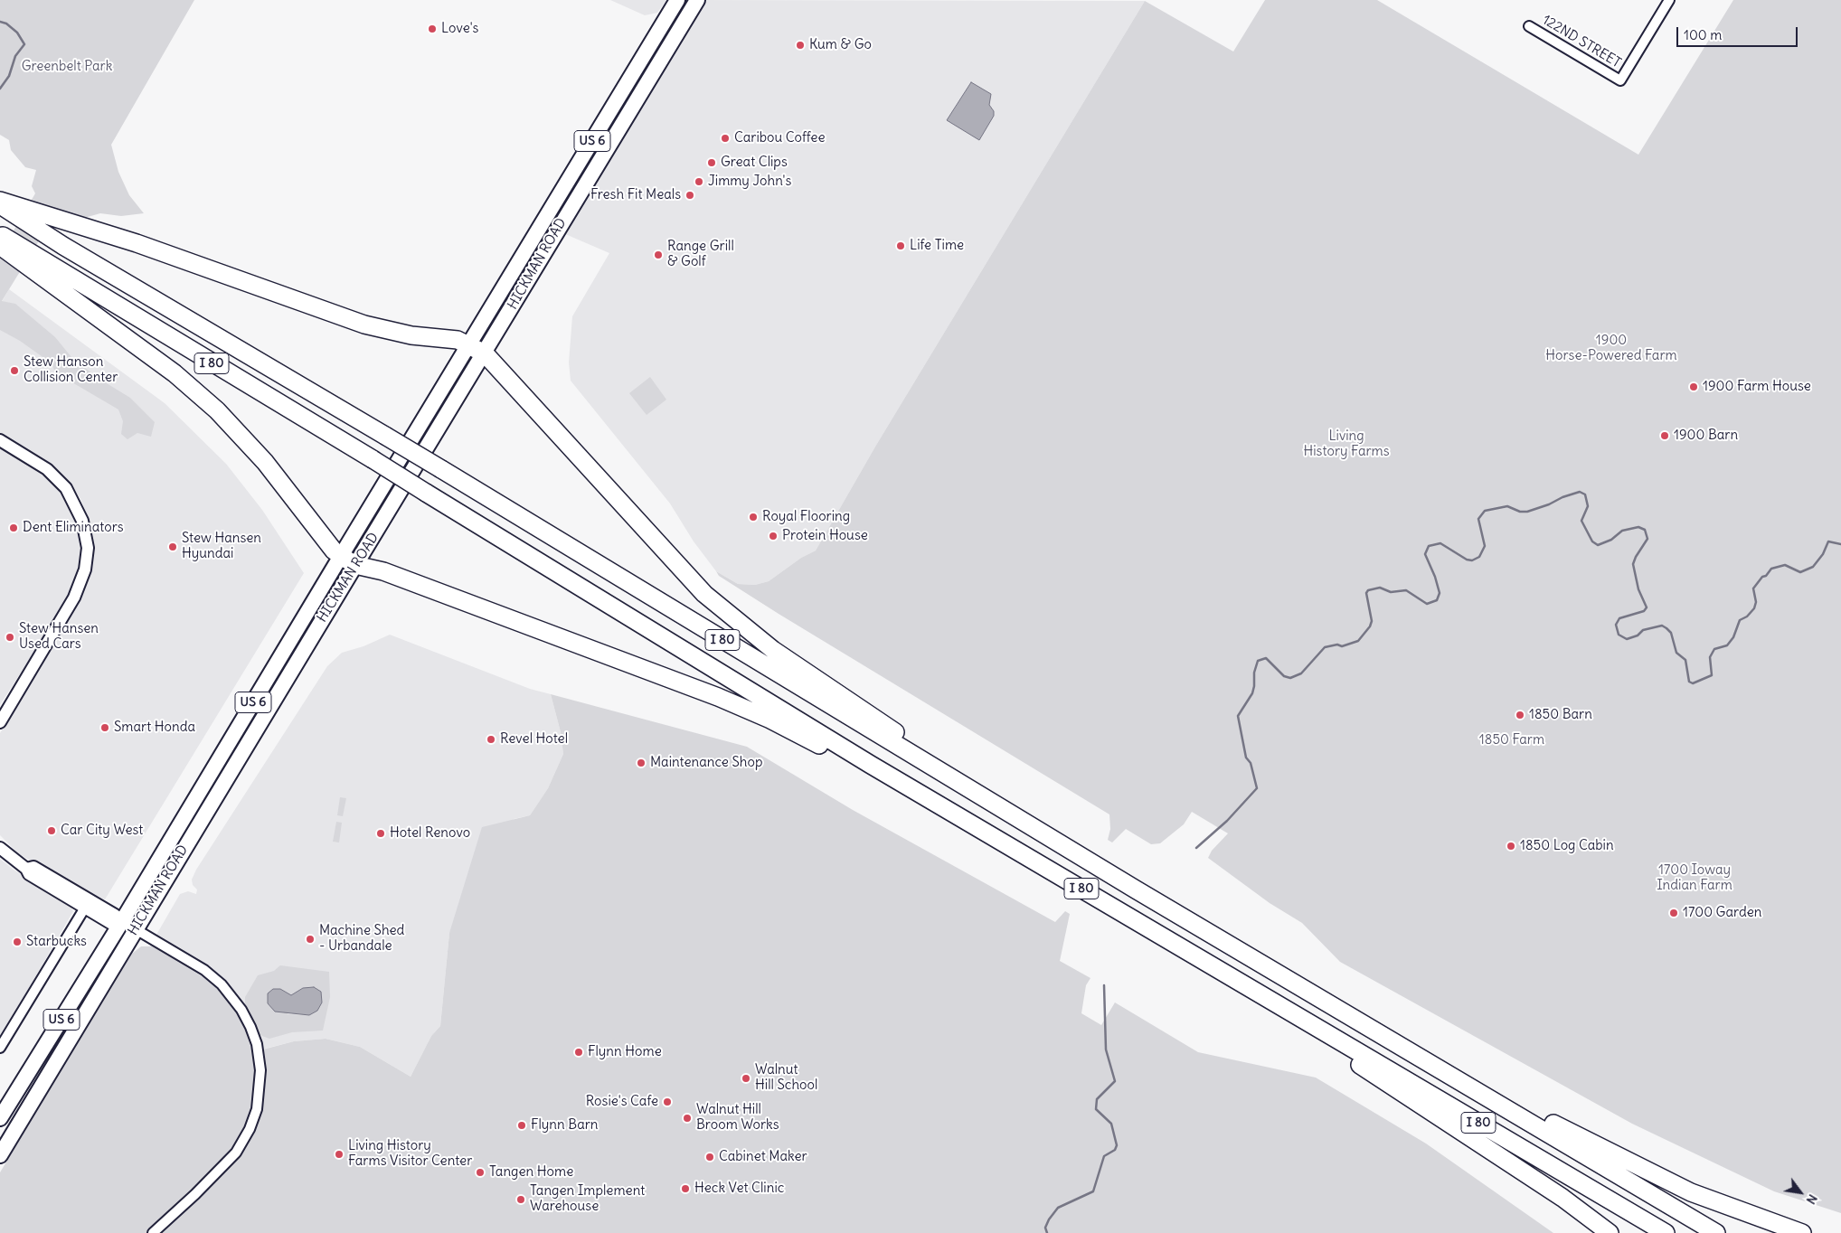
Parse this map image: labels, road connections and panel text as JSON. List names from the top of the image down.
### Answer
{
  "streets": {
    "highway": ["I 80"],
    "main road": ["US 6", "HICKMAN ROAD"],
    "street": ["122ND STREET"]
  },
  "parks": [
    "Greenbelt Park",
    "1900 Horse-Powered Farm",
    "Living History Farms",
    "1850 Farm",
    "1700 Ioway Indian Farm"
  ],
  "places": [
    "Love's",
    "Kum & Go",
    "Caribou Coffee",
    "Great Clips",
    "Jimmy John's",
    "Fresh Fit Meals",
    "Life Time",
    "Range Grill & Golf",
    "Stew Hanson Collision Center",
    "1900 Farm House",
    "1900 Barn",
    "Royal Flooring",
    "Dent Eliminators",
    "Protein House",
    "Stew Hansen Hyundai",
    "Stew Hansen Used Cars",
    "1850 Barn",
    "Smart Honda",
    "Revel Hotel",
    "Maintenance Shop",
    "Car City West",
    "Hotel Renovo",
    "1850 Log Cabin",
    "1700 Garden",
    "Machine Shed - Urbandale",
    "Starbucks",
    "Flynn Home",
    "Walnut Hill School",
    "Rosie's Cafe",
    "Walnut Hill Broom Works",
    "Flynn Barn",
    "Living History Farms Visitor Center",
    "Cabinet Maker",
    "Tangen Home",
    "Heck Vet Clinic",
    "Tangen Implement Warehouse"
  ],
  "scale_bar": "100 m",
  "north": "bottom right"
}
